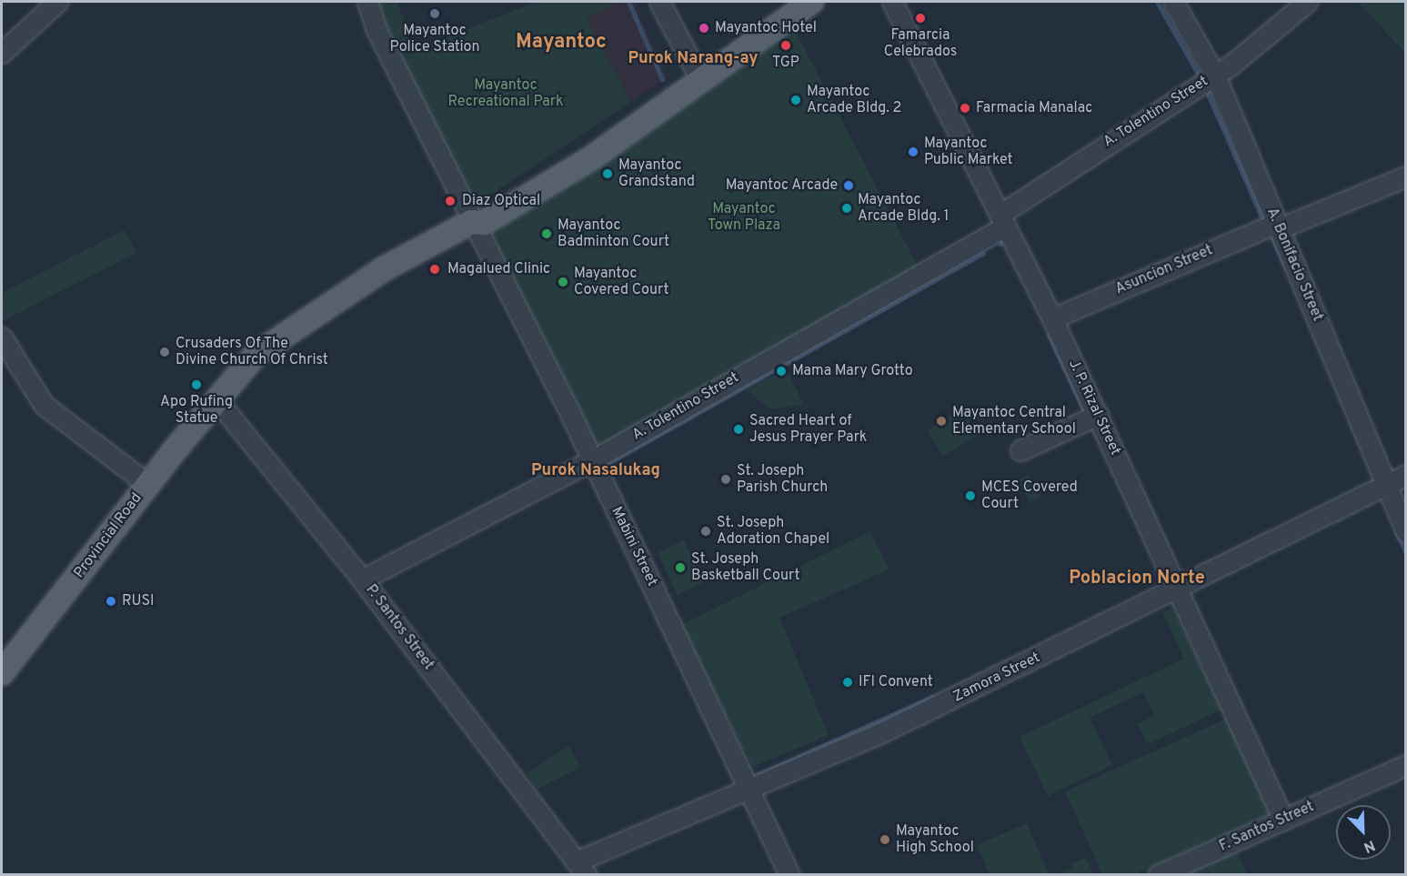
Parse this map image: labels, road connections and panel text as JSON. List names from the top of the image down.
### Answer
{
  "streets": {
    "main road": ["Provincial Road"],
    "street": [
      "A. Tolentino Street",
      "A. Bonifacio Street",
      "Asuncion Street",
      "J. P. Rizal Street",
      "Mabini Street",
      "P. Santos Street",
      "Zamora Street",
      "F. Santos Street"
    ]
  },
  "crossings": [
    ["A. Tolentino Street", "A. Bonifacio Street"],
    ["A. Tolentino Street", "J. P. Rizal Street"],
    ["A. Tolentino Street", "Mabini Street"],
    ["A. Tolentino Street", "P. Santos Street"],
    ["A. Bonifacio Street", "Asuncion Street"],
    ["A. Bonifacio Street", "Zamora Street"],
    ["Asuncion Street", "J. P. Rizal Street"],
    ["J. P. Rizal Street", "Zamora Street"],
    ["J. P. Rizal Street", "F. Santos Street"],
    ["Provincial Road", "Mabini Street"],
    ["Provincial Road", "P. Santos Street"],
    ["Mabini Street", "Zamora Street"],
    ["P. Santos Street", "Zamora Street"]
  ],
  "districts": [
    "Mayantoc",
    "Purok Narang-ay",
    "Purok Nasalukag",
    "Poblacion Norte"
  ],
  "parks": ["Mayantoc Recreational Park", "Mayantoc Town Plaza"],
  "places": [
    "Mayantoc Police Station",
    "Famarcia Celebrados",
    "Mayantoc Hotel",
    "TGP",
    "Mayantoc Arcade Bldg. 2",
    "Farmacia Manalac",
    "Mayantoc Public Market",
    "Mayantoc Grandstand",
    "Mayantoc Arcade",
    "Diaz Optical",
    "Mayantoc Arcade Bldg. 1",
    "Mayantoc Badminton Court",
    "Magalued Clinic",
    "Mayantoc Covered Court",
    "Crusaders Of The Divine Church Of Christ",
    "Mama Mary Grotto",
    "Apo Rufing Statue",
    "Mayantoc Central Elementary School",
    "Sacred Heart of Jesus Prayer Park",
    "St. Joseph Parish Church",
    "MCES Covered Court",
    "St. Joseph Adoration Chapel",
    "St. Joseph Basketball Court",
    "RUSI",
    "IFI Convent",
    "Mayantoc High School"
  ],
  "north": "bottom right"
}
